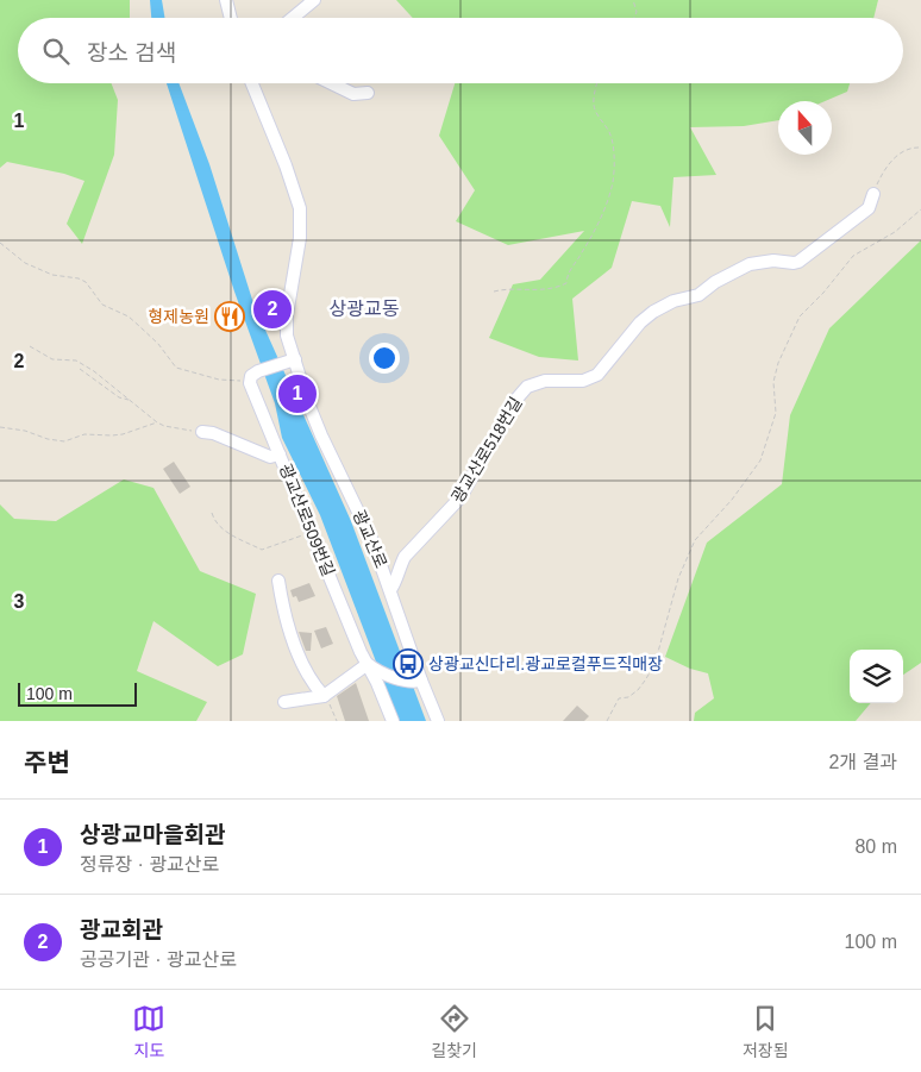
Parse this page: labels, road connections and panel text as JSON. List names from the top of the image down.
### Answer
{
  "streets": {
    "street": ["광교산로518번길", "광교산로509번길", "광교산로"]
  },
  "crossings": [
    ["광교산로518번길", "광교산로"]
  ],
  "districts": ["상광교동"],
  "places": {
    "restaurant": ["형제농원"],
    "bus stop": ["상광교신다리.광교로컬푸드직매장"]
  },
  "scale_bar": "100 m",
  "north": "top",
  "page": {
    "search": "장소 검색",
    "pins": ["2", "1"],
    "scale": "100 m",
    "heading": ["주변", "2개 결과"],
    "list": [
      {
        "mark": "1",
        "name": "상광교마을회관",
        "note": "정류장 · 광교산로",
        "value": "80 m"
      },
      {
        "mark": "2",
        "name": "광교회관",
        "note": "공공기관 · 광교산로",
        "value": "100 m"
      }
    ],
    "nav": ["지도", "길찾기", "저장됨"]
  },
  "grid": {
    "rows": ["1", "2", "3"]
  }
}
